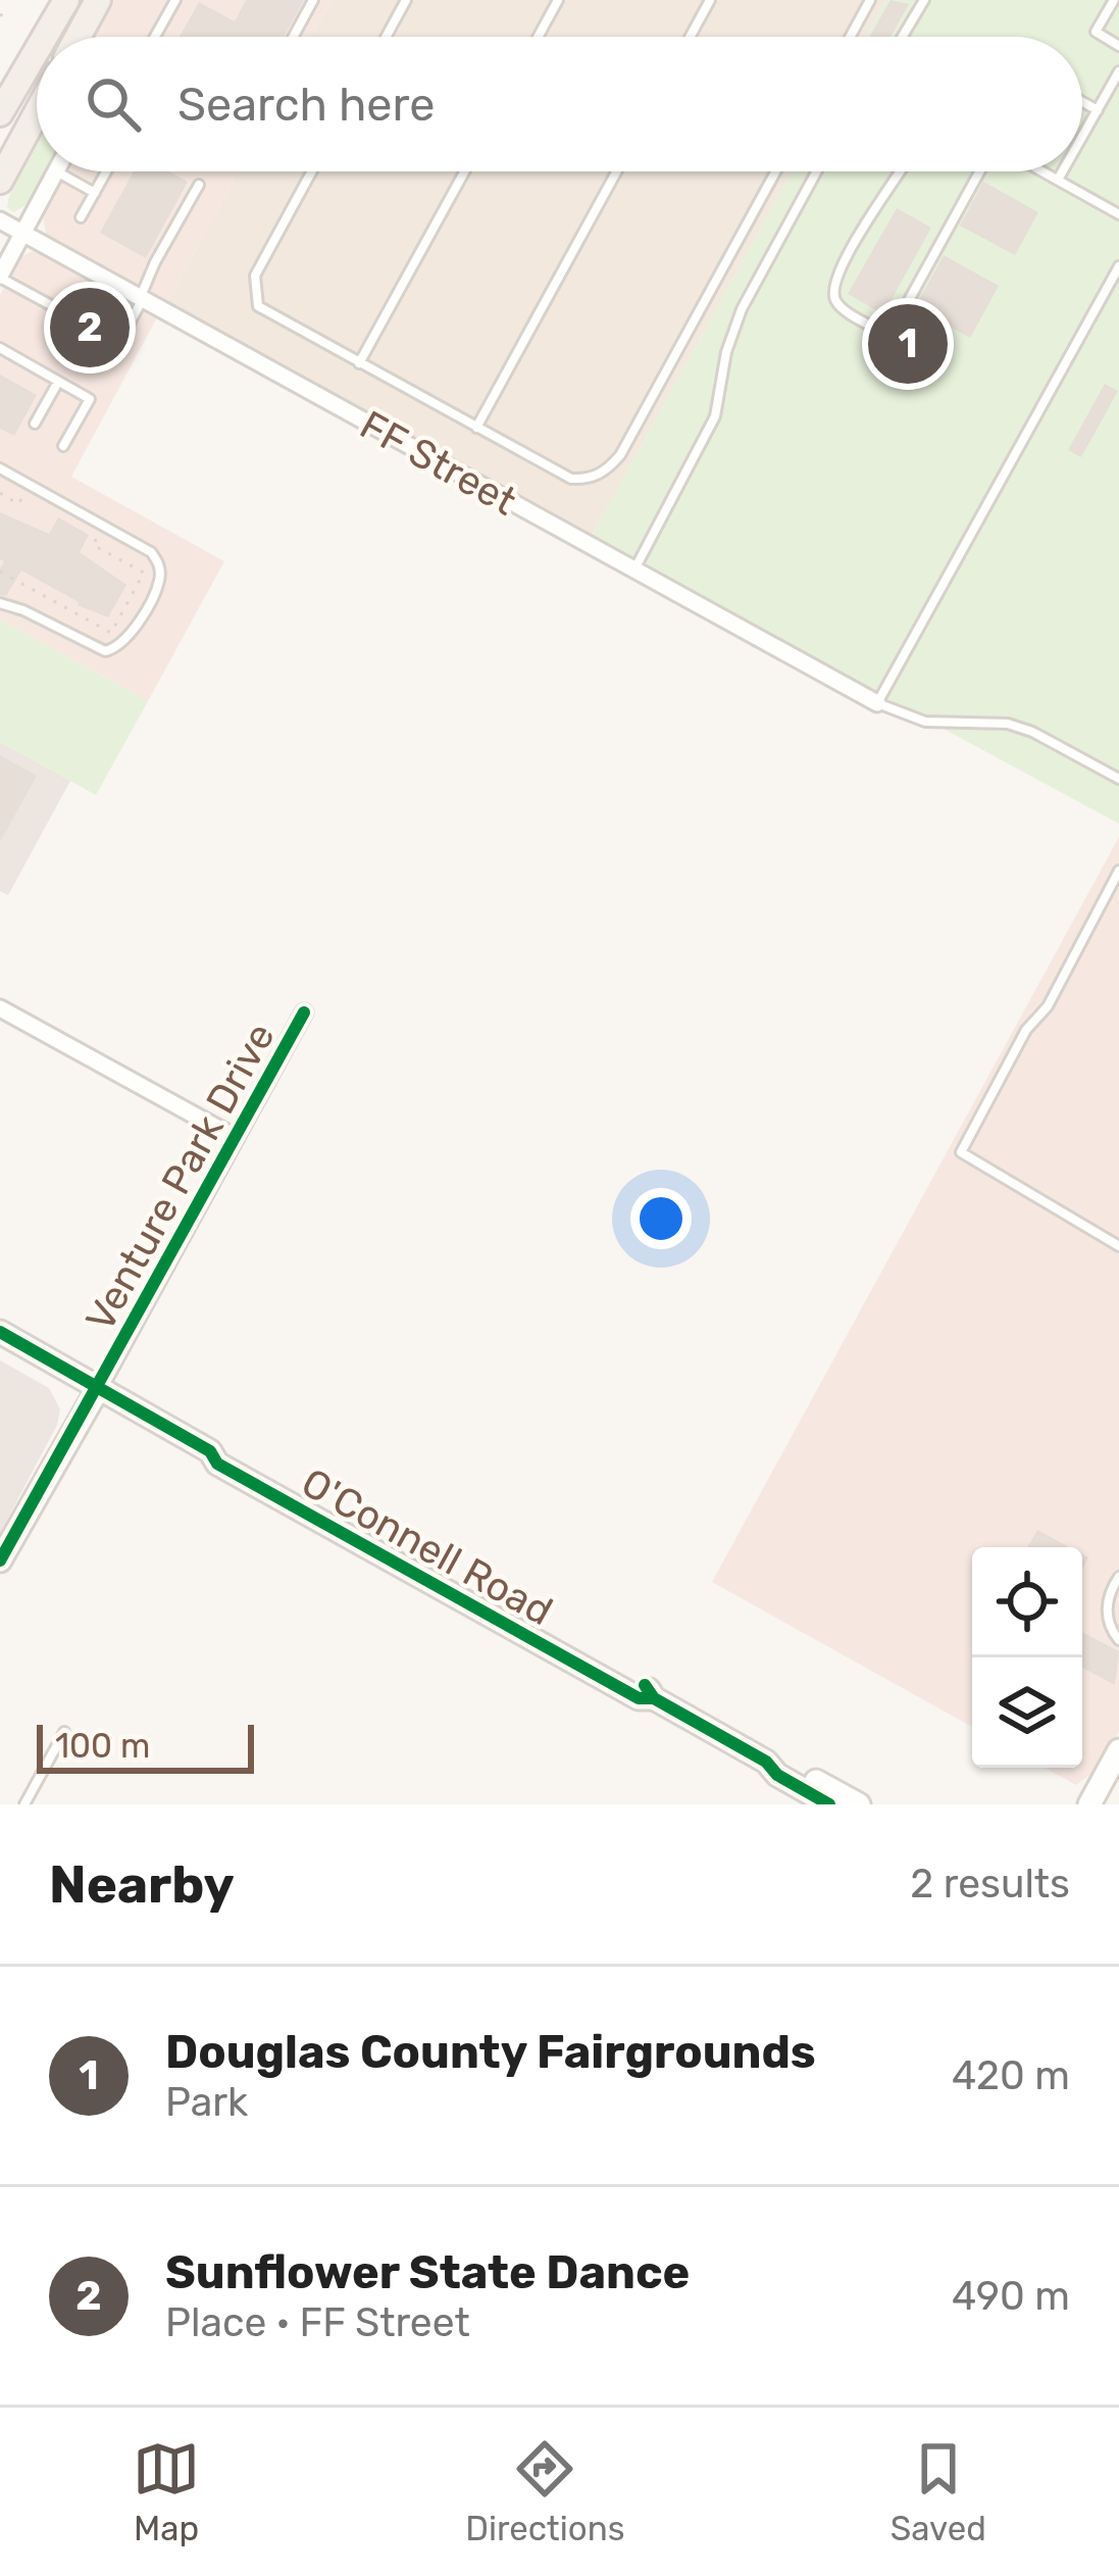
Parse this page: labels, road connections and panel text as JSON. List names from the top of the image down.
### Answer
{
  "streets": {
    "street": ["FF Street", "Venture Park Drive", "O'Connell Road"]
  },
  "crossings": [
    ["Venture Park Drive", "O'Connell Road"]
  ],
  "scale_bar": "100 m",
  "page": {
    "search": "Search here",
    "pins": ["2", "1"],
    "scale": "100 m",
    "heading": ["Nearby", "2 results"],
    "list": [
      {
        "mark": "1",
        "name": "Douglas County Fairgrounds",
        "note": "Park",
        "value": "420 m"
      },
      {
        "mark": "2",
        "name": "Sunflower State Dance",
        "note": "Place · FF Street",
        "value": "490 m"
      }
    ],
    "nav": ["Map", "Directions", "Saved"]
  }
}
